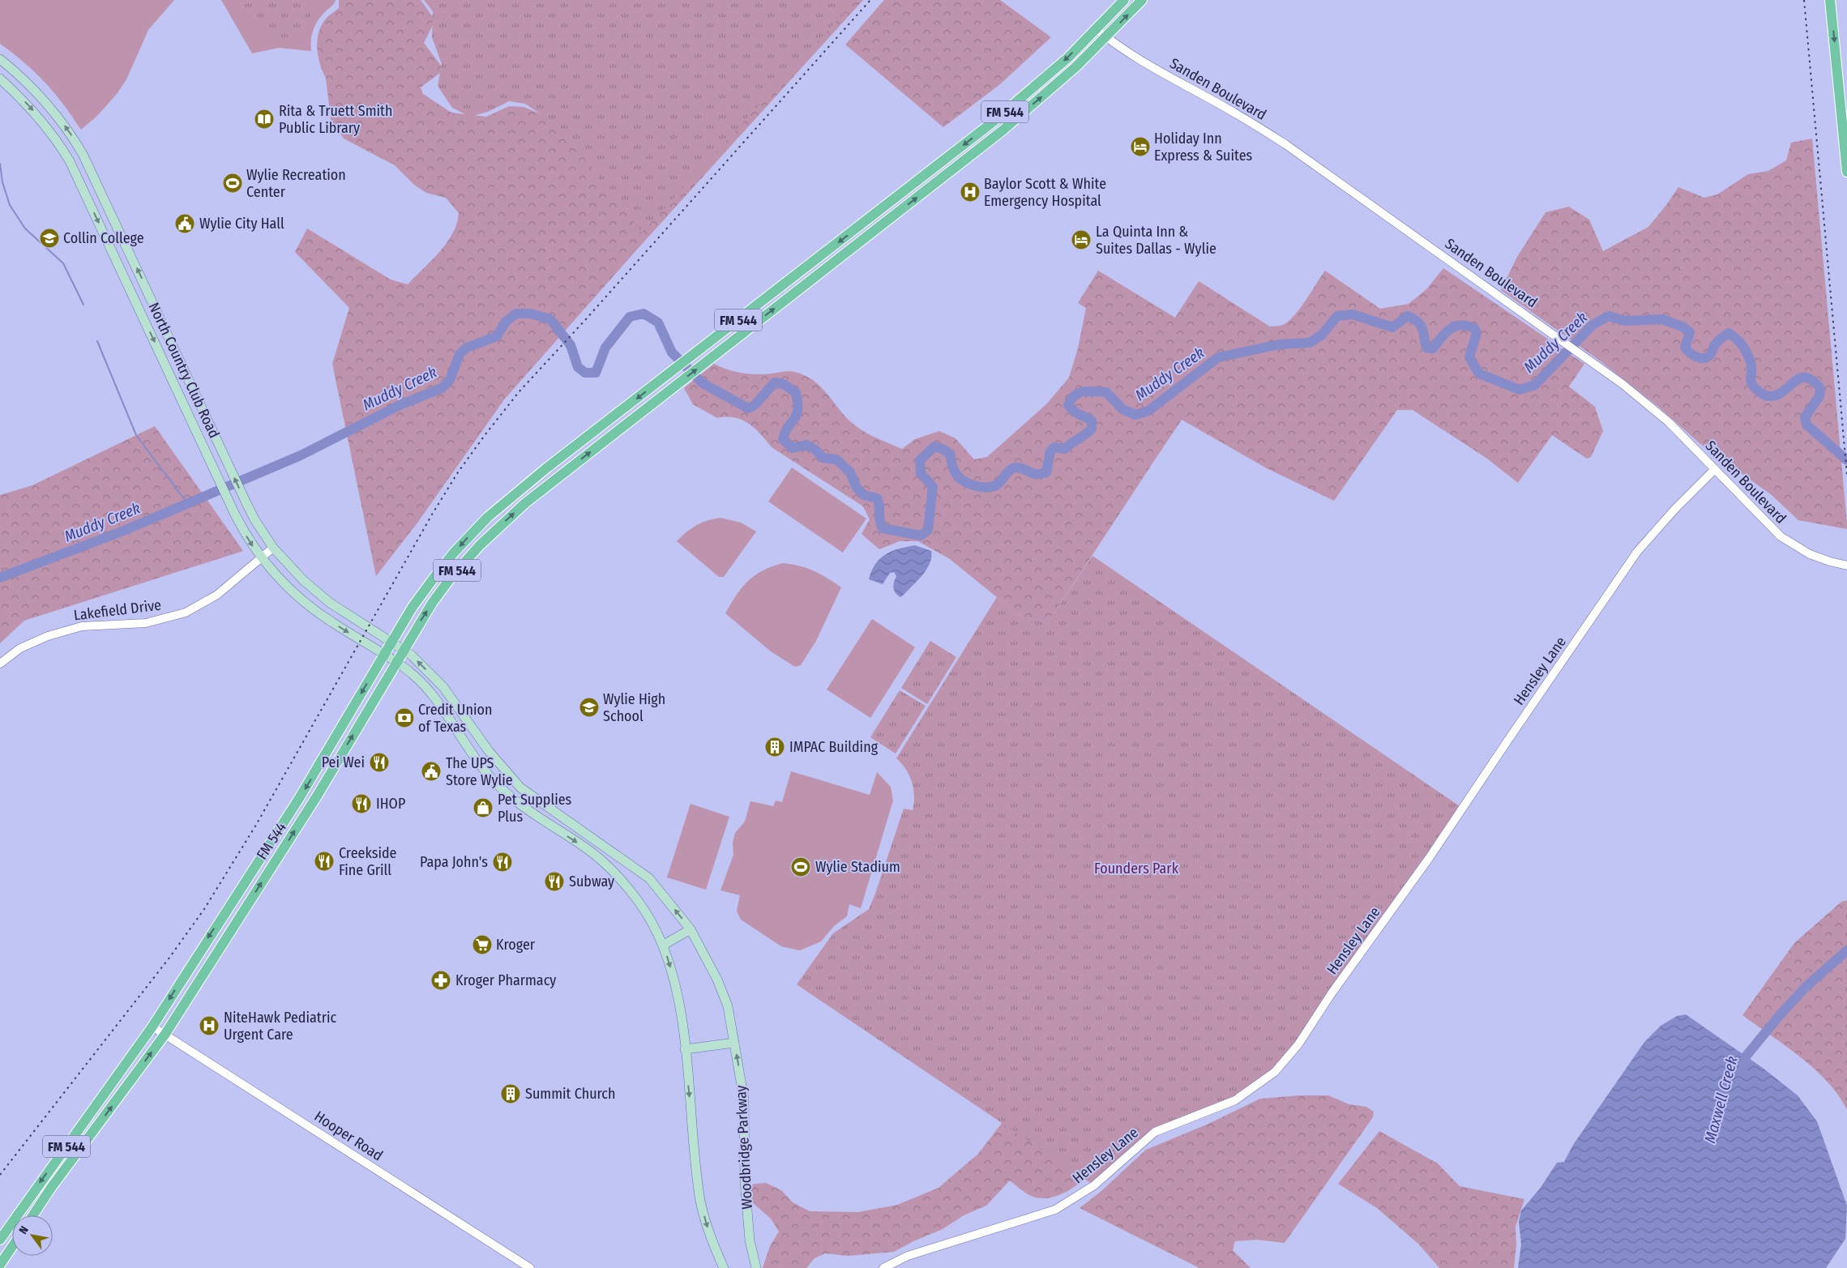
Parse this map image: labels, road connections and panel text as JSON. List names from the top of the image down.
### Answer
{
  "streets": {
    "main road": ["FM 544", "North Country Club Road", "Woodbridge Parkway"],
    "street": [
      "Sanden Boulevard",
      "Lakefield Drive",
      "Hensley Lane",
      "Hooper Road"
    ]
  },
  "crossings": [
    ["Sanden Boulevard", "FM 544"],
    ["Sanden Boulevard", "Hensley Lane"],
    ["FM 544", "North Country Club Road"],
    ["FM 544", "Hooper Road"],
    ["FM 544", "Woodbridge Parkway"],
    ["North Country Club Road", "Lakefield Drive"],
    ["North Country Club Road", "Woodbridge Parkway"]
  ],
  "water": ["Muddy Creek", "Maxwell Creek"],
  "parks": ["Founders Park"],
  "places": {
    "library": ["Rita & Truett Smith Public Library"],
    "hotel": ["Holiday Inn Express & Suites", "La Quinta Inn & Suites Dallas - Wylie"],
    "sports": ["Wylie Recreation Center", "Wylie Stadium"],
    "hospital": ["Baylor Scott & White Emergency Hospital", "NiteHawk Pediatric Urgent Care"],
    "public building": ["Wylie City Hall", "The UPS Store Wylie"],
    "school or university": ["Collin College", "Wylie High School"],
    "bank": ["Credit Union of Texas"],
    "building": ["IMPAC Building", "Summit Church"],
    "restaurant": [
      "Pei Wei",
      "IHOP",
      "Creekside Fine Grill",
      "Papa John's",
      "Subway"
    ],
    "shop": ["Pet Supplies Plus"],
    "supermarket": ["Kroger"],
    "pharmacy": ["Kroger Pharmacy"]
  },
  "north": "top left"
}
